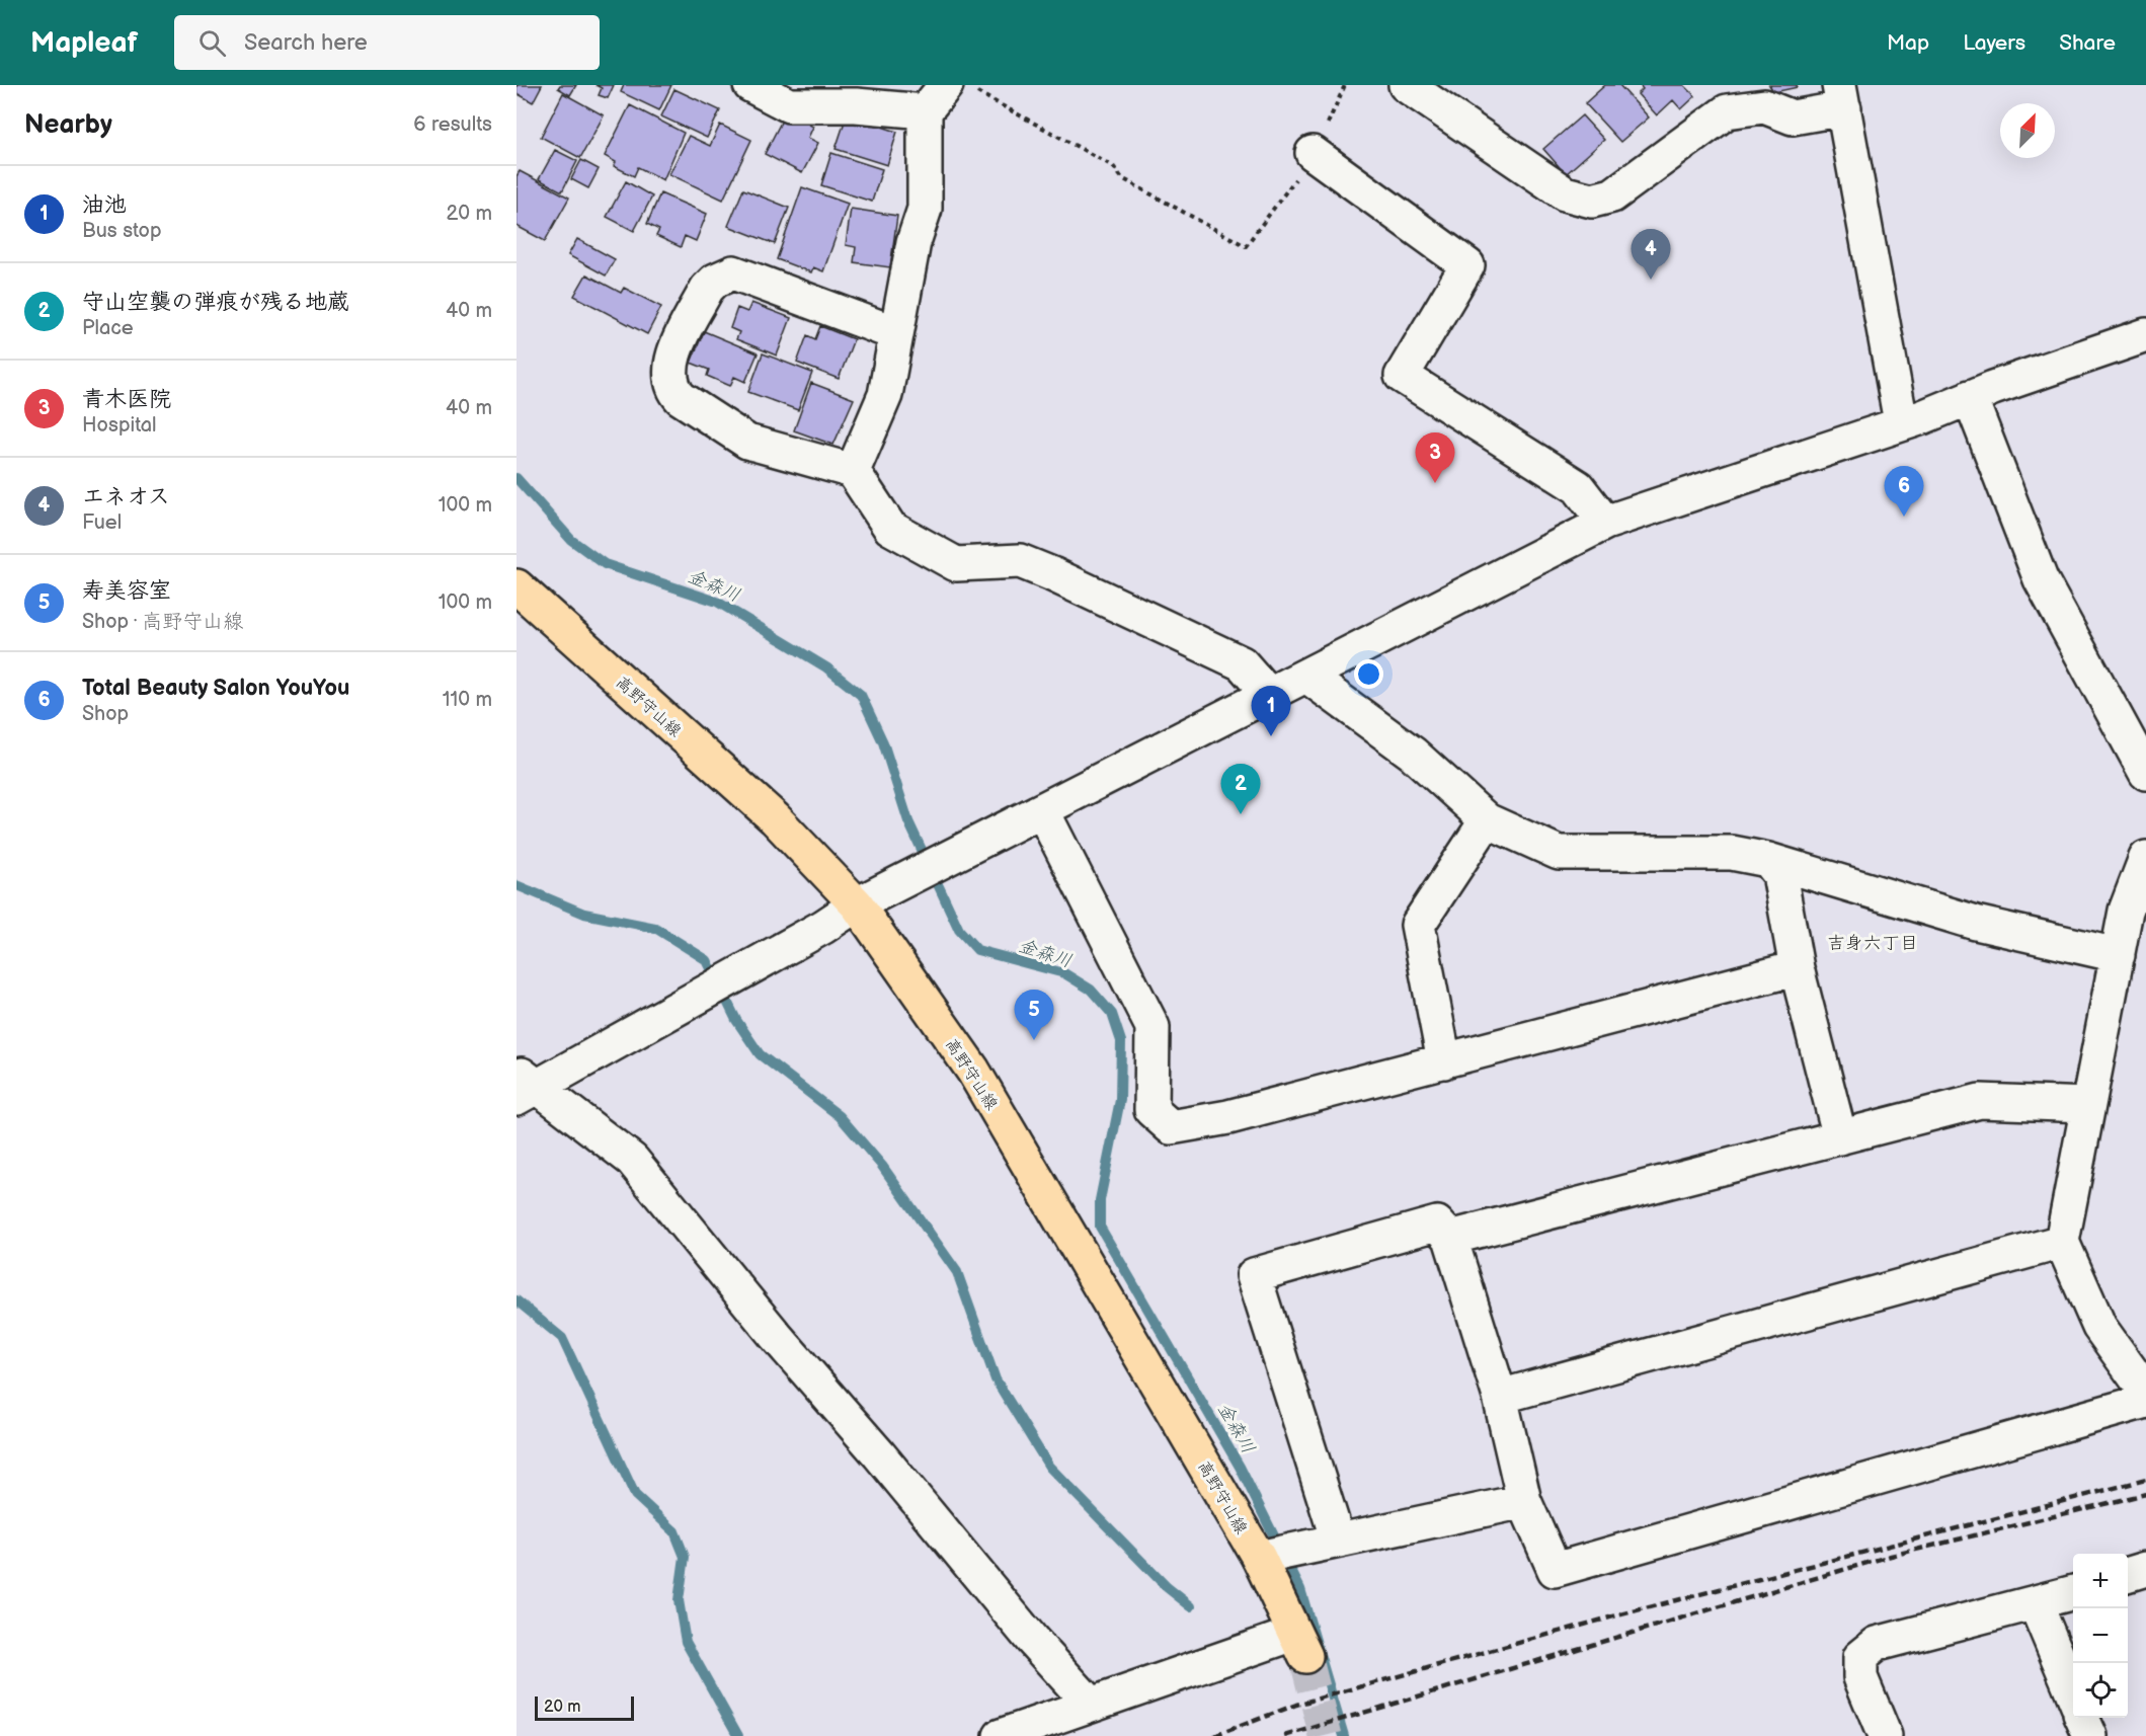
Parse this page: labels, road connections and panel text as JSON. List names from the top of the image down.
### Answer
{
  "streets": {
    "main road": ["高野守山線"]
  },
  "districts": ["吉身六丁目"],
  "water": ["金森川"],
  "scale_bar": "20 m",
  "north": "top right",
  "page": {
    "header": "Mapleaf",
    "search": "Search here",
    "nav": ["Map", "Layers", "Share"],
    "heading": ["Nearby", "6 results"],
    "list": [
      {
        "mark": "1",
        "name": "油池",
        "note": "Bus stop",
        "value": "20 m"
      },
      {
        "mark": "2",
        "name": "守山空襲の弾痕が残る地蔵",
        "note": "Place",
        "value": "40 m"
      },
      {
        "mark": "3",
        "name": "青木医院",
        "note": "Hospital",
        "value": "40 m"
      },
      {
        "mark": "4",
        "name": "エネオス",
        "note": "Fuel",
        "value": "100 m"
      },
      {
        "mark": "5",
        "name": "寿美容室",
        "note": "Shop · 高野守山線",
        "value": "100 m"
      },
      {
        "mark": "6",
        "name": "Total Beauty Salon YouYou",
        "note": "Shop",
        "value": "110 m"
      }
    ],
    "pins": [
      "4",
      "3",
      "6",
      "1",
      "2",
      "5"
    ],
    "map_buttons": ["+", "−"],
    "scale": "20 m"
  }
}
